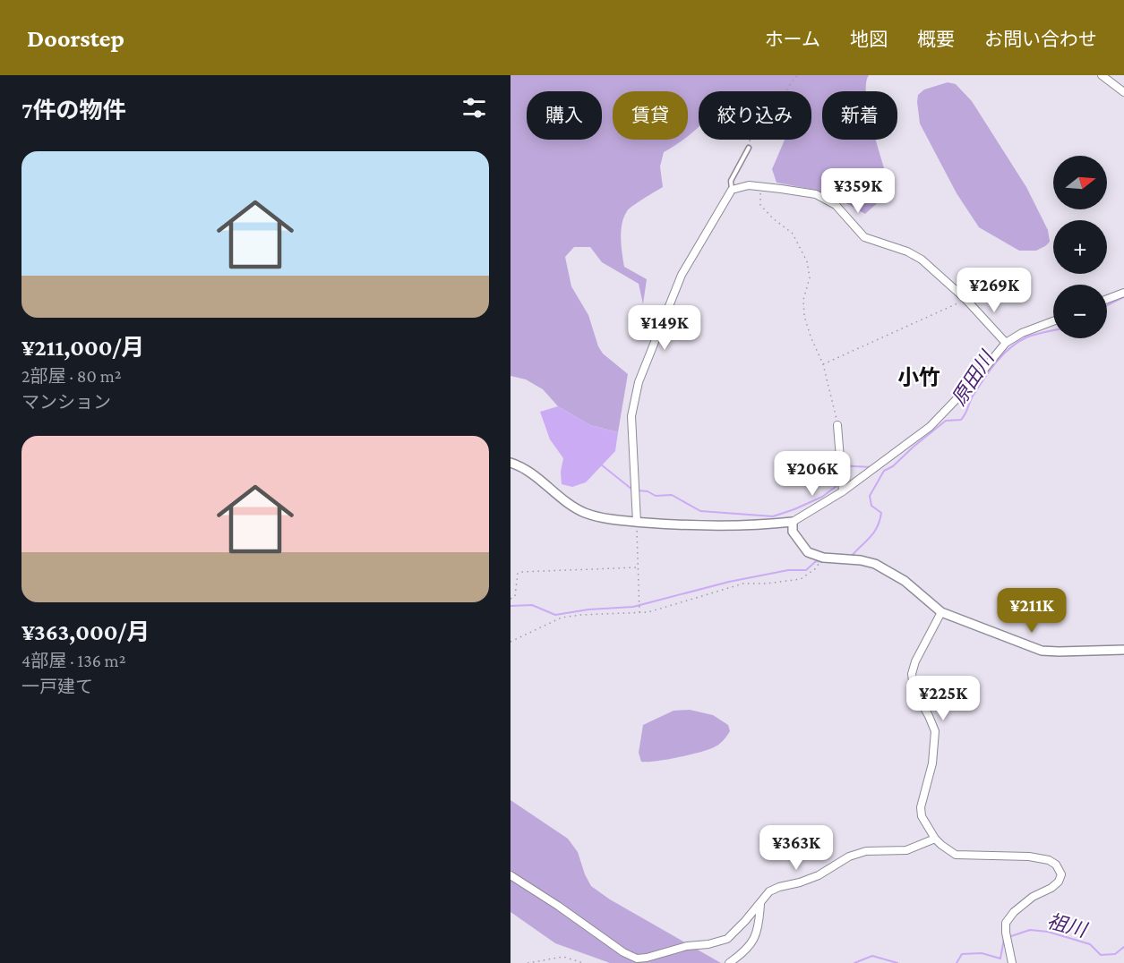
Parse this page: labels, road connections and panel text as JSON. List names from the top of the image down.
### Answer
{
  "districts": ["小竹"],
  "water": ["原田川", "祖川"],
  "north": "right",
  "page": {
    "header": "Doorstep",
    "nav": [
      "ホーム",
      "地図",
      "概要",
      "お問い合わせ"
    ],
    "heading": "7件の物件",
    "chip": [
      "購入",
      "賃貸",
      "絞り込み",
      "新着"
    ],
    "list": [
      {
        "name": "¥211,000/月",
        "note": "2部屋 · 80 m² · マンション"
      },
      {
        "name": "¥363,000/月",
        "note": "4部屋 · 136 m² · 一戸建て"
      }
    ],
    "map_buttons": ["+", "−"],
    "price": [
      "¥359K",
      "¥269K",
      "¥149K",
      "¥206K",
      "¥211K",
      "¥225K",
      "¥363K"
    ]
  }
}
